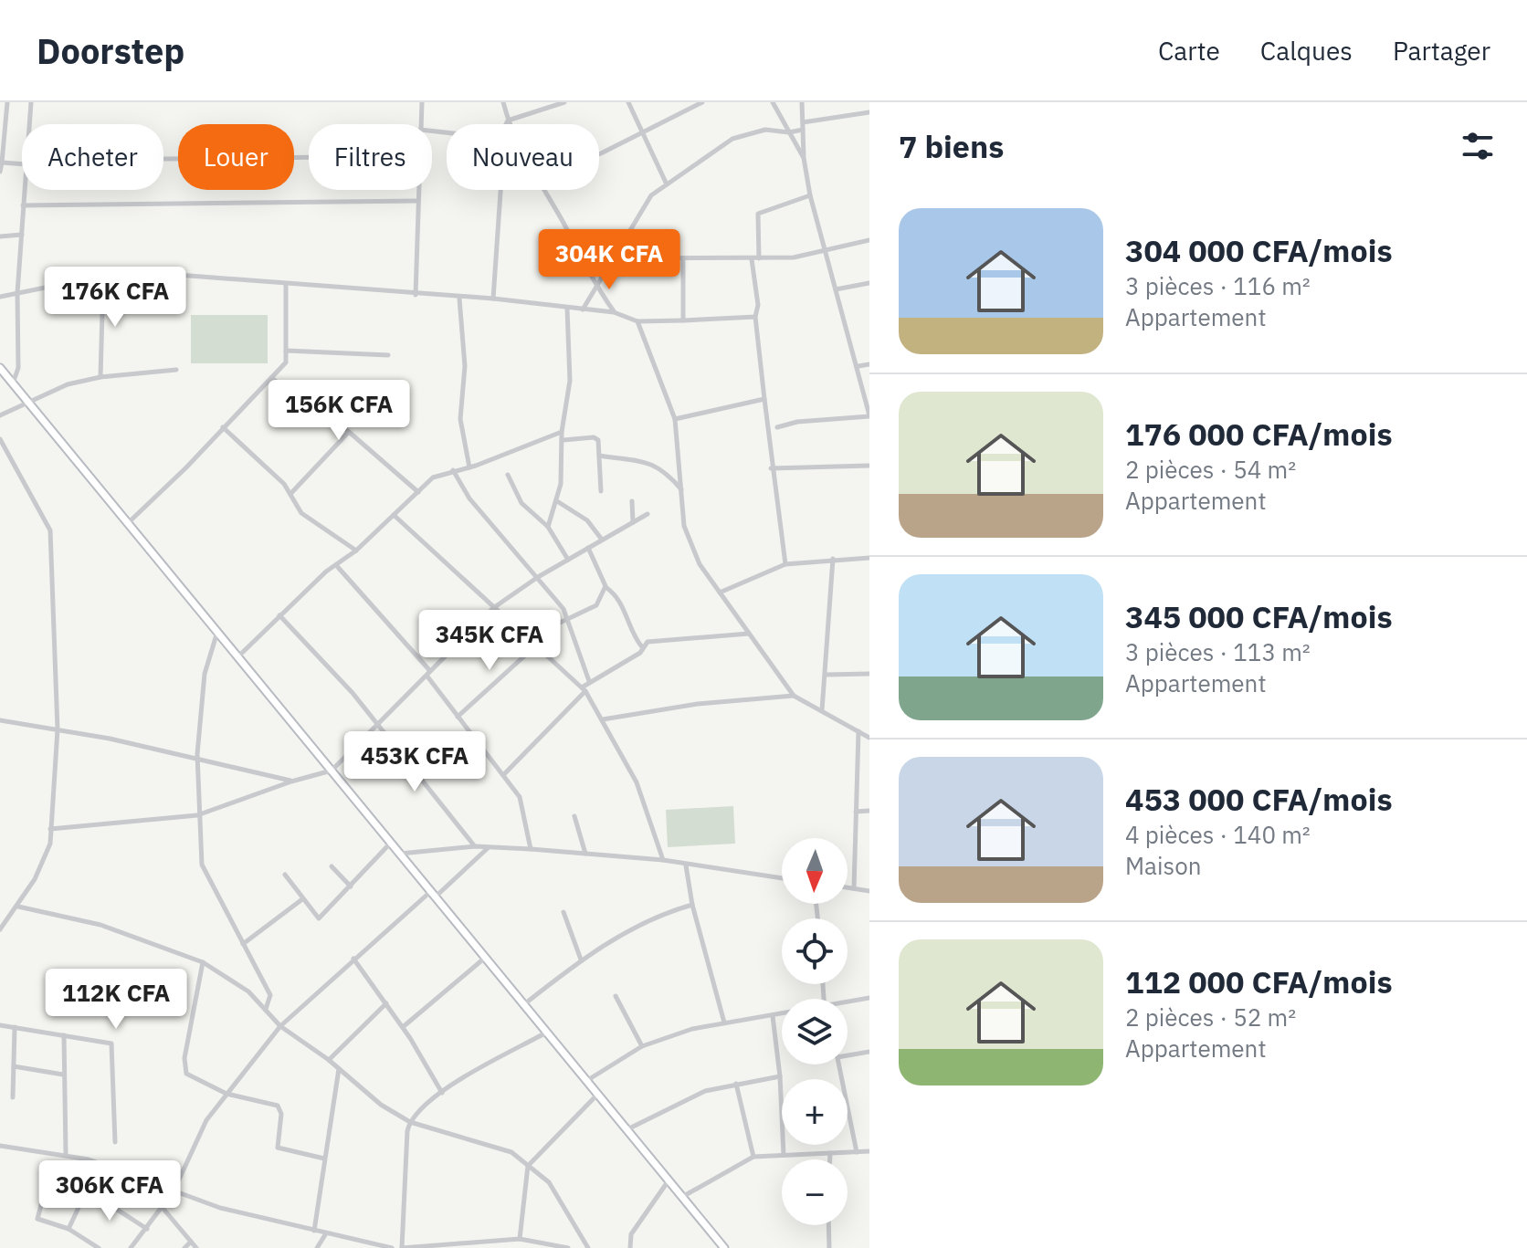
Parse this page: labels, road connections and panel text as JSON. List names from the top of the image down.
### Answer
{
  "north": "bottom",
  "page": {
    "header": "Doorstep",
    "nav": ["Carte", "Calques", "Partager"],
    "heading": "7 biens",
    "chip": [
      "Acheter",
      "Louer",
      "Filtres",
      "Nouveau"
    ],
    "list": [
      {
        "name": "304 000 CFA/mois",
        "note": "3 pièces · 116 m² · Appartement"
      },
      {
        "name": "176 000 CFA/mois",
        "note": "2 pièces · 54 m² · Appartement"
      },
      {
        "name": "345 000 CFA/mois",
        "note": "3 pièces · 113 m² · Appartement"
      },
      {
        "name": "453 000 CFA/mois",
        "note": "4 pièces · 140 m² · Maison"
      },
      {
        "name": "112 000 CFA/mois",
        "note": "2 pièces · 52 m² · Appartement"
      }
    ],
    "price": [
      "304K CFA",
      "176K CFA",
      "156K CFA",
      "345K CFA",
      "453K CFA",
      "112K CFA",
      "306K CFA"
    ],
    "map_buttons": ["+", "−"]
  }
}
